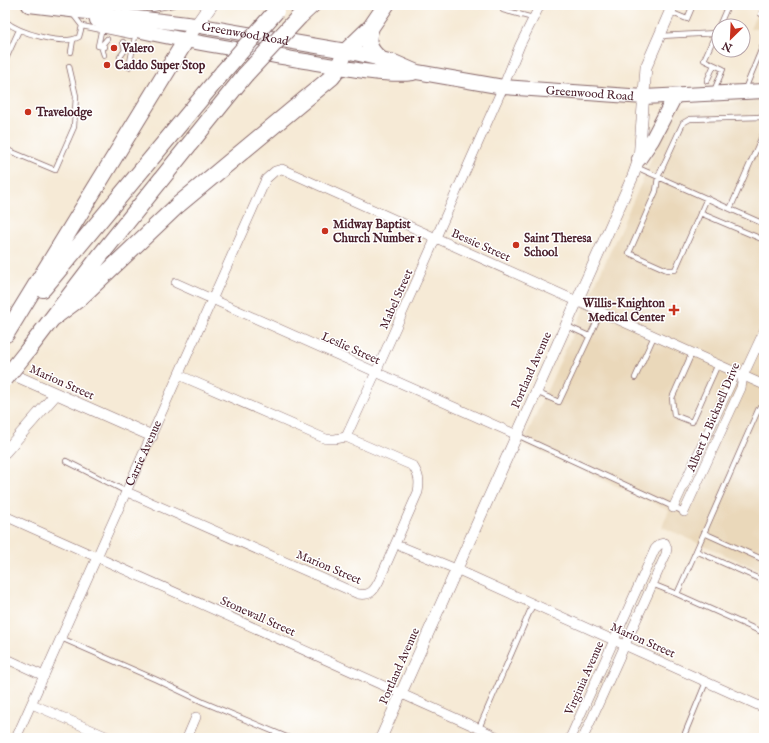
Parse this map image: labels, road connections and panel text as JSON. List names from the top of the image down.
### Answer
{
  "streets": {
    "main road": ["Greenwood Road"],
    "street": [
      "Bessie Street",
      "Mabel Street",
      "Leslie Street",
      "Portland Avenue",
      "Marion Street",
      "Albert L Bicknell Drive",
      "Carrie Avenue",
      "Stonewall Street",
      "Virginia Avenue"
    ]
  },
  "crossings": [
    ["Greenwood Road", "Mabel Street"],
    ["Greenwood Road", "Portland Avenue"],
    ["Bessie Street", "Mabel Street"],
    ["Bessie Street", "Portland Avenue"],
    ["Bessie Street", "Albert L Bicknell Drive"],
    ["Bessie Street", "Carrie Avenue"],
    ["Mabel Street", "Leslie Street"],
    ["Mabel Street", "Marion Street"],
    ["Leslie Street", "Portland Avenue"],
    ["Leslie Street", "Carrie Avenue"],
    ["Portland Avenue", "Marion Street"],
    ["Portland Avenue", "Stonewall Street"],
    ["Marion Street", "Carrie Avenue"],
    ["Marion Street", "Virginia Avenue"],
    ["Carrie Avenue", "Stonewall Street"]
  ],
  "places": {
    "other": [
      "Valero",
      "Caddo Super Stop",
      "Travelodge",
      "Midway Baptist Church Number 1",
      "Saint Theresa School"
    ],
    "health": ["Willis-Knighton Medical Center"]
  },
  "north": "bottom left"
}
